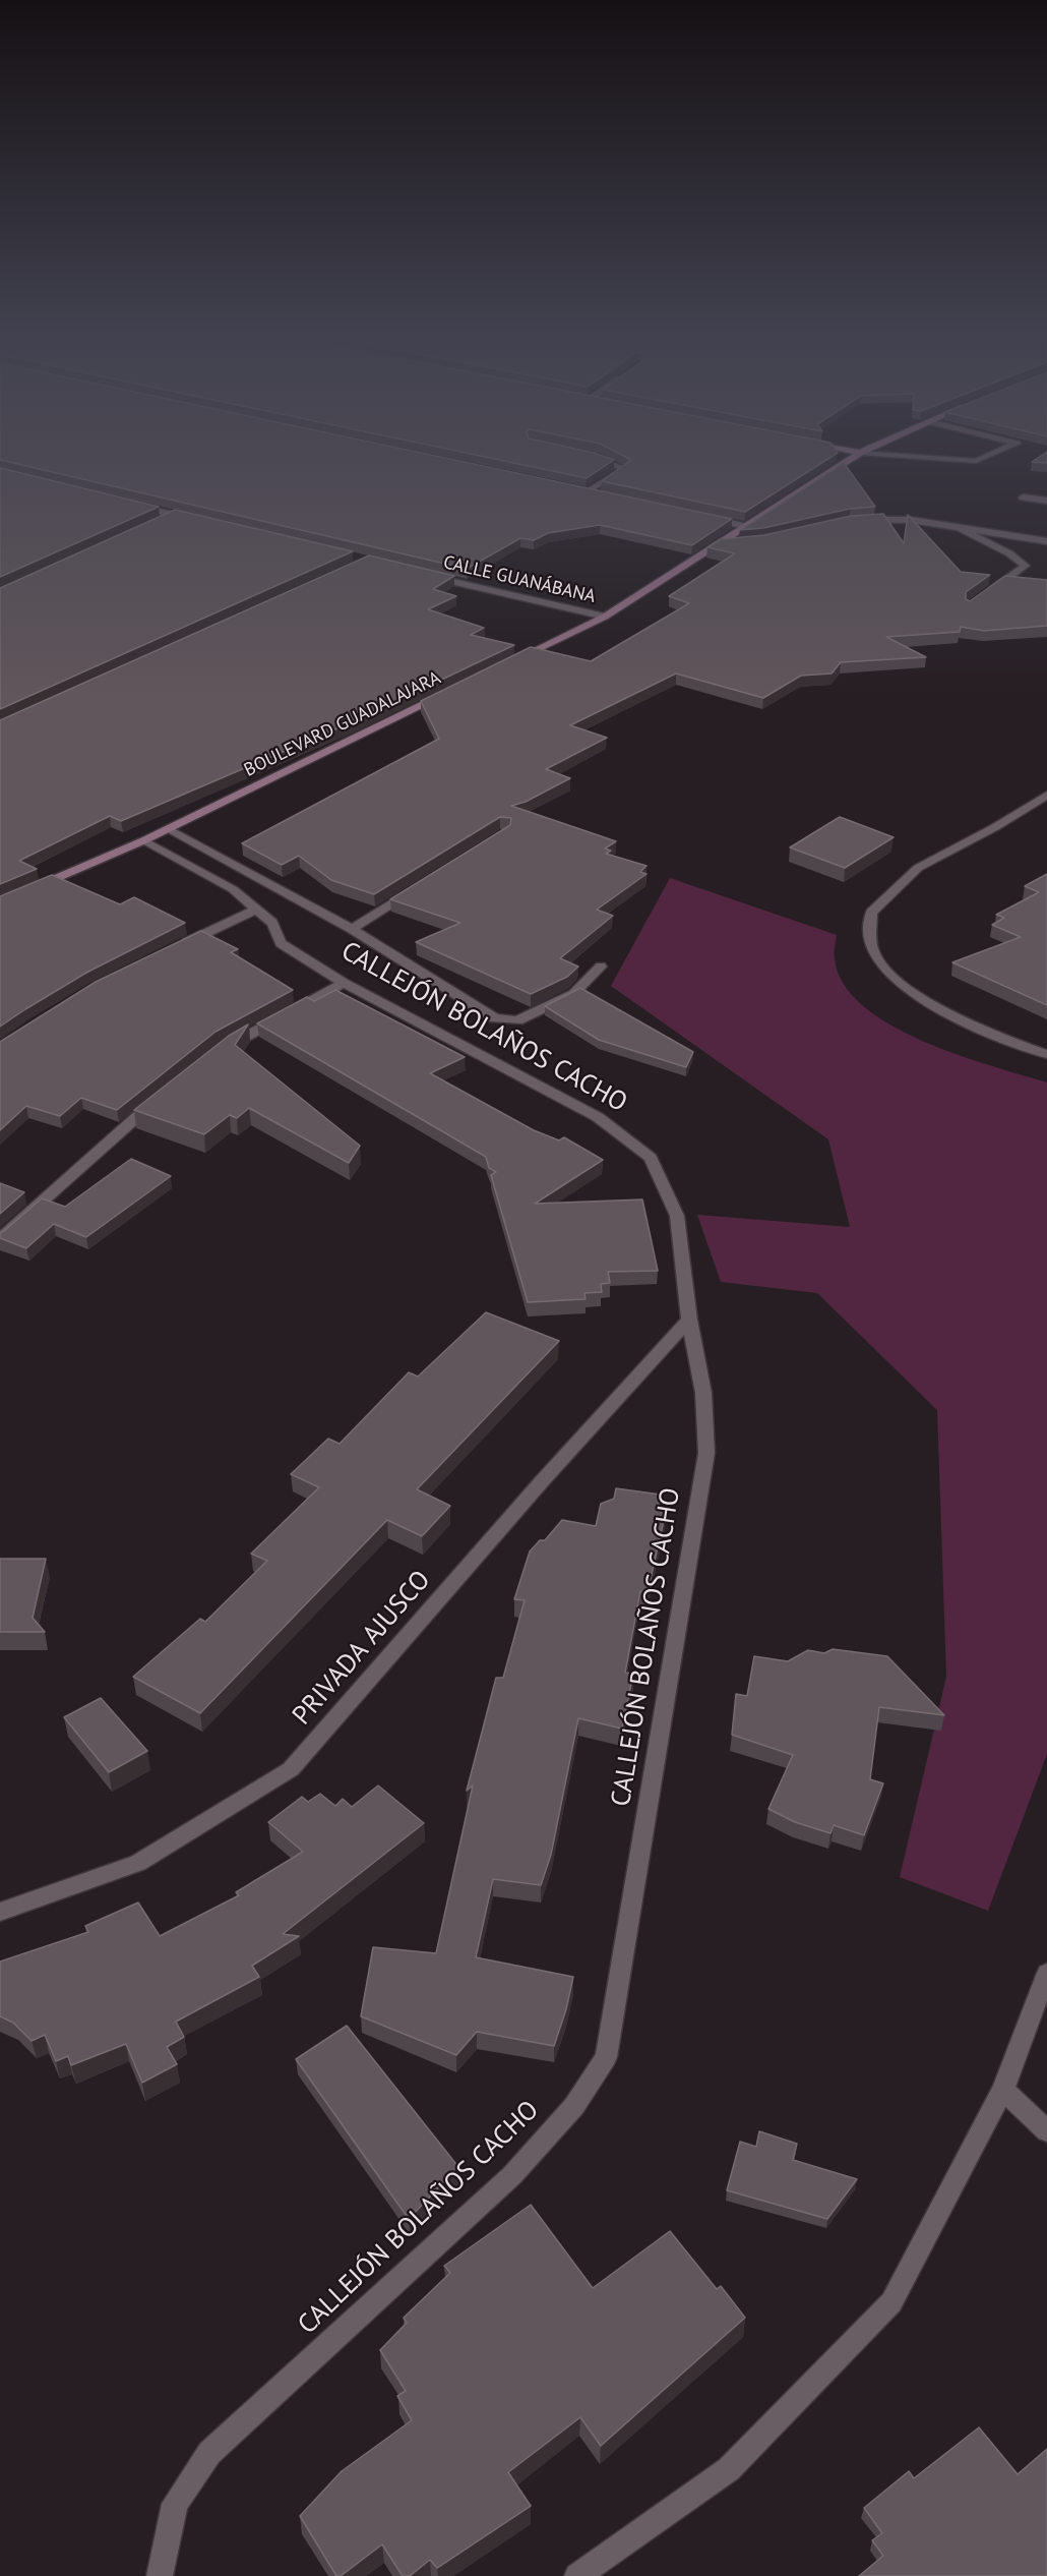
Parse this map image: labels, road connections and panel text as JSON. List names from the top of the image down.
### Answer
{
  "streets": {
    "main road": ["BOULEVARD GUADALAJARA"],
    "street": ["CALLE GUANÁBANA", "CALLEJÓN BOLAÑOS CACHO", "PRIVADA AJUSCO"]
  },
  "crossings": [
    ["BOULEVARD GUADALAJARA", "CALLEJÓN BOLAÑOS CACHO"],
    ["CALLEJÓN BOLAÑOS CACHO", "PRIVADA AJUSCO"]
  ]
}
